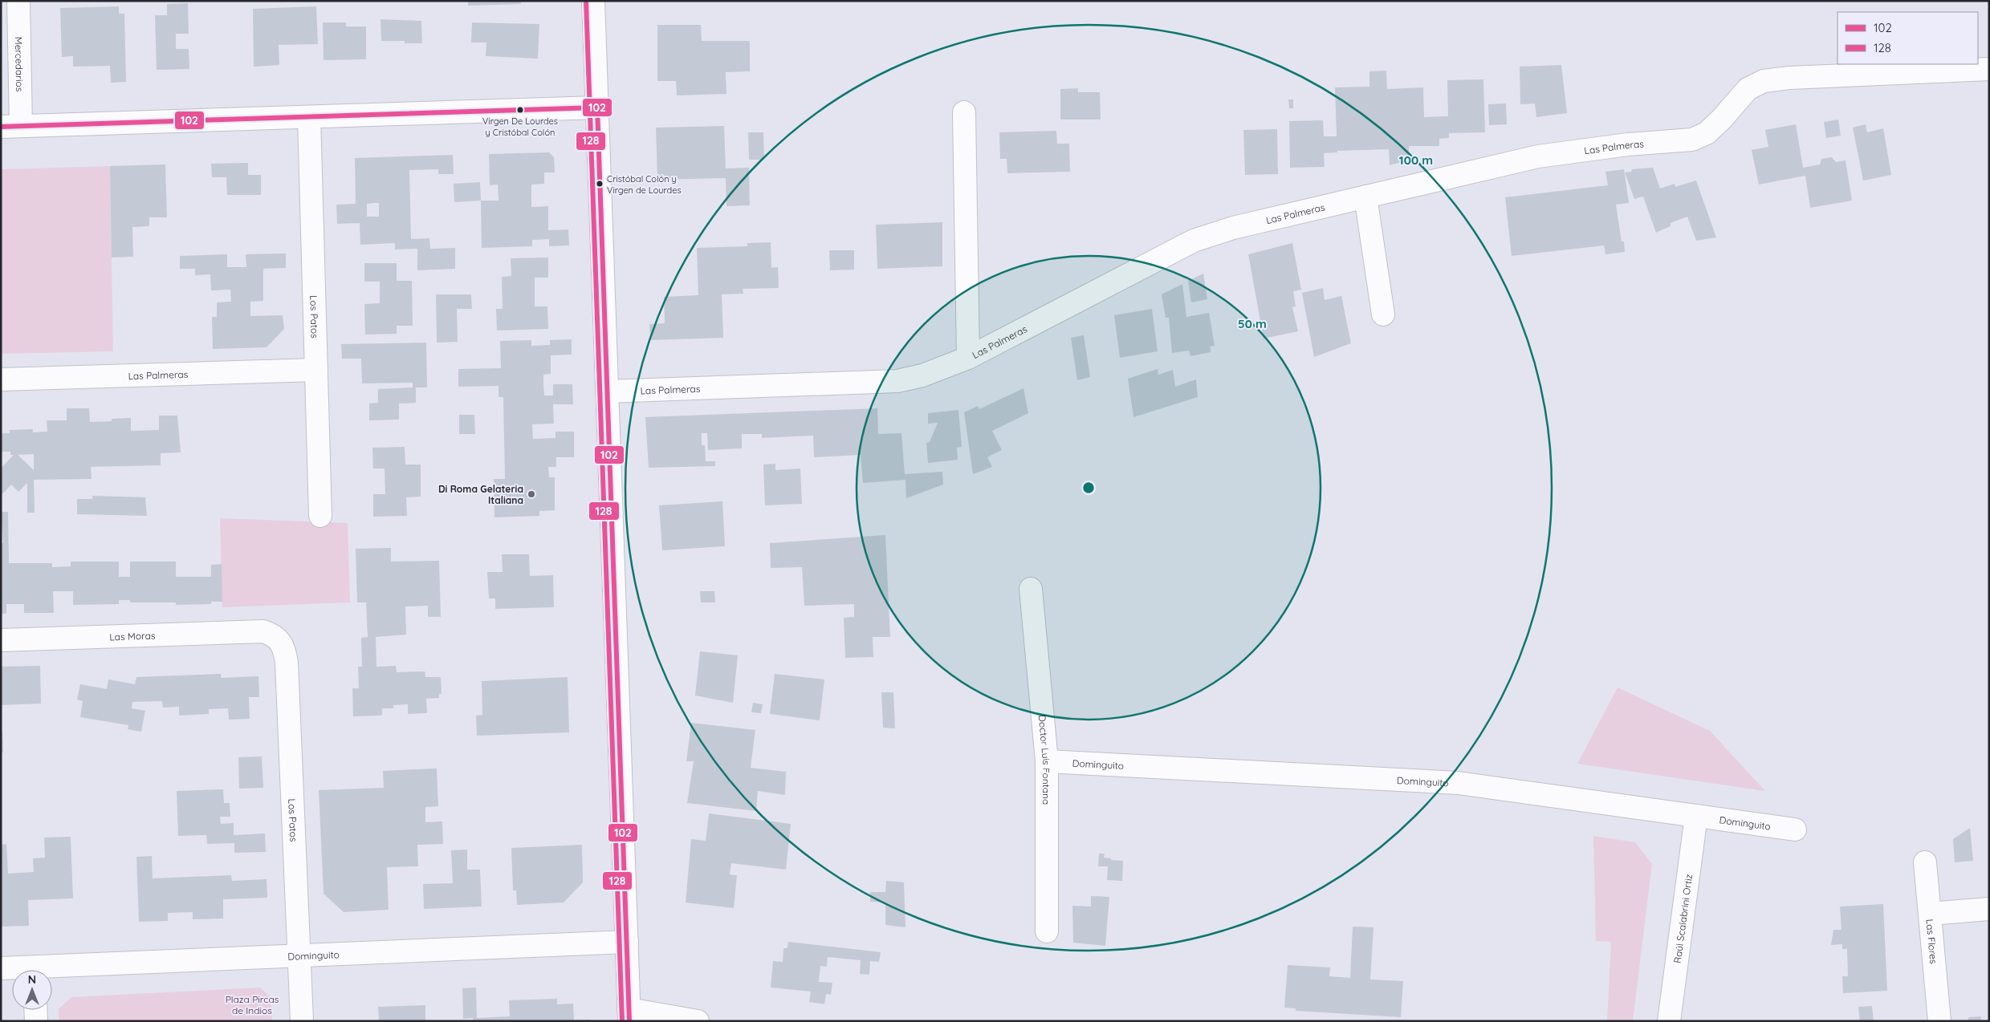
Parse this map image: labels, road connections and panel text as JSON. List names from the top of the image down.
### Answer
{
  "streets": {
    "street": [
      "Mercedarios",
      "Las Palmeras",
      "Los Patos",
      "Las Moras",
      "Doctor Luis Fontana",
      "Dominguito",
      "Raúl Scalabrini Ortiz",
      "Las Flores"
    ]
  },
  "crossings": [
    ["Las Palmeras", "Los Patos"],
    ["Los Patos", "Las Moras"],
    ["Los Patos", "Dominguito"],
    ["Doctor Luis Fontana", "Dominguito"],
    ["Dominguito", "Raúl Scalabrini Ortiz"]
  ],
  "parks": ["Plaza Pircas de Indios"],
  "places": ["Virgen De Lourdes y Cristóbal Colón", "Cristóbal Colón y Virgen de Lourdes", "Di Roma Gelateria Italiana"],
  "lines": ["transit line 128", "transit line 102"],
  "legend": ["102", "128"],
  "north": "top",
  "rings": ["100 m", "50 m"]
}
